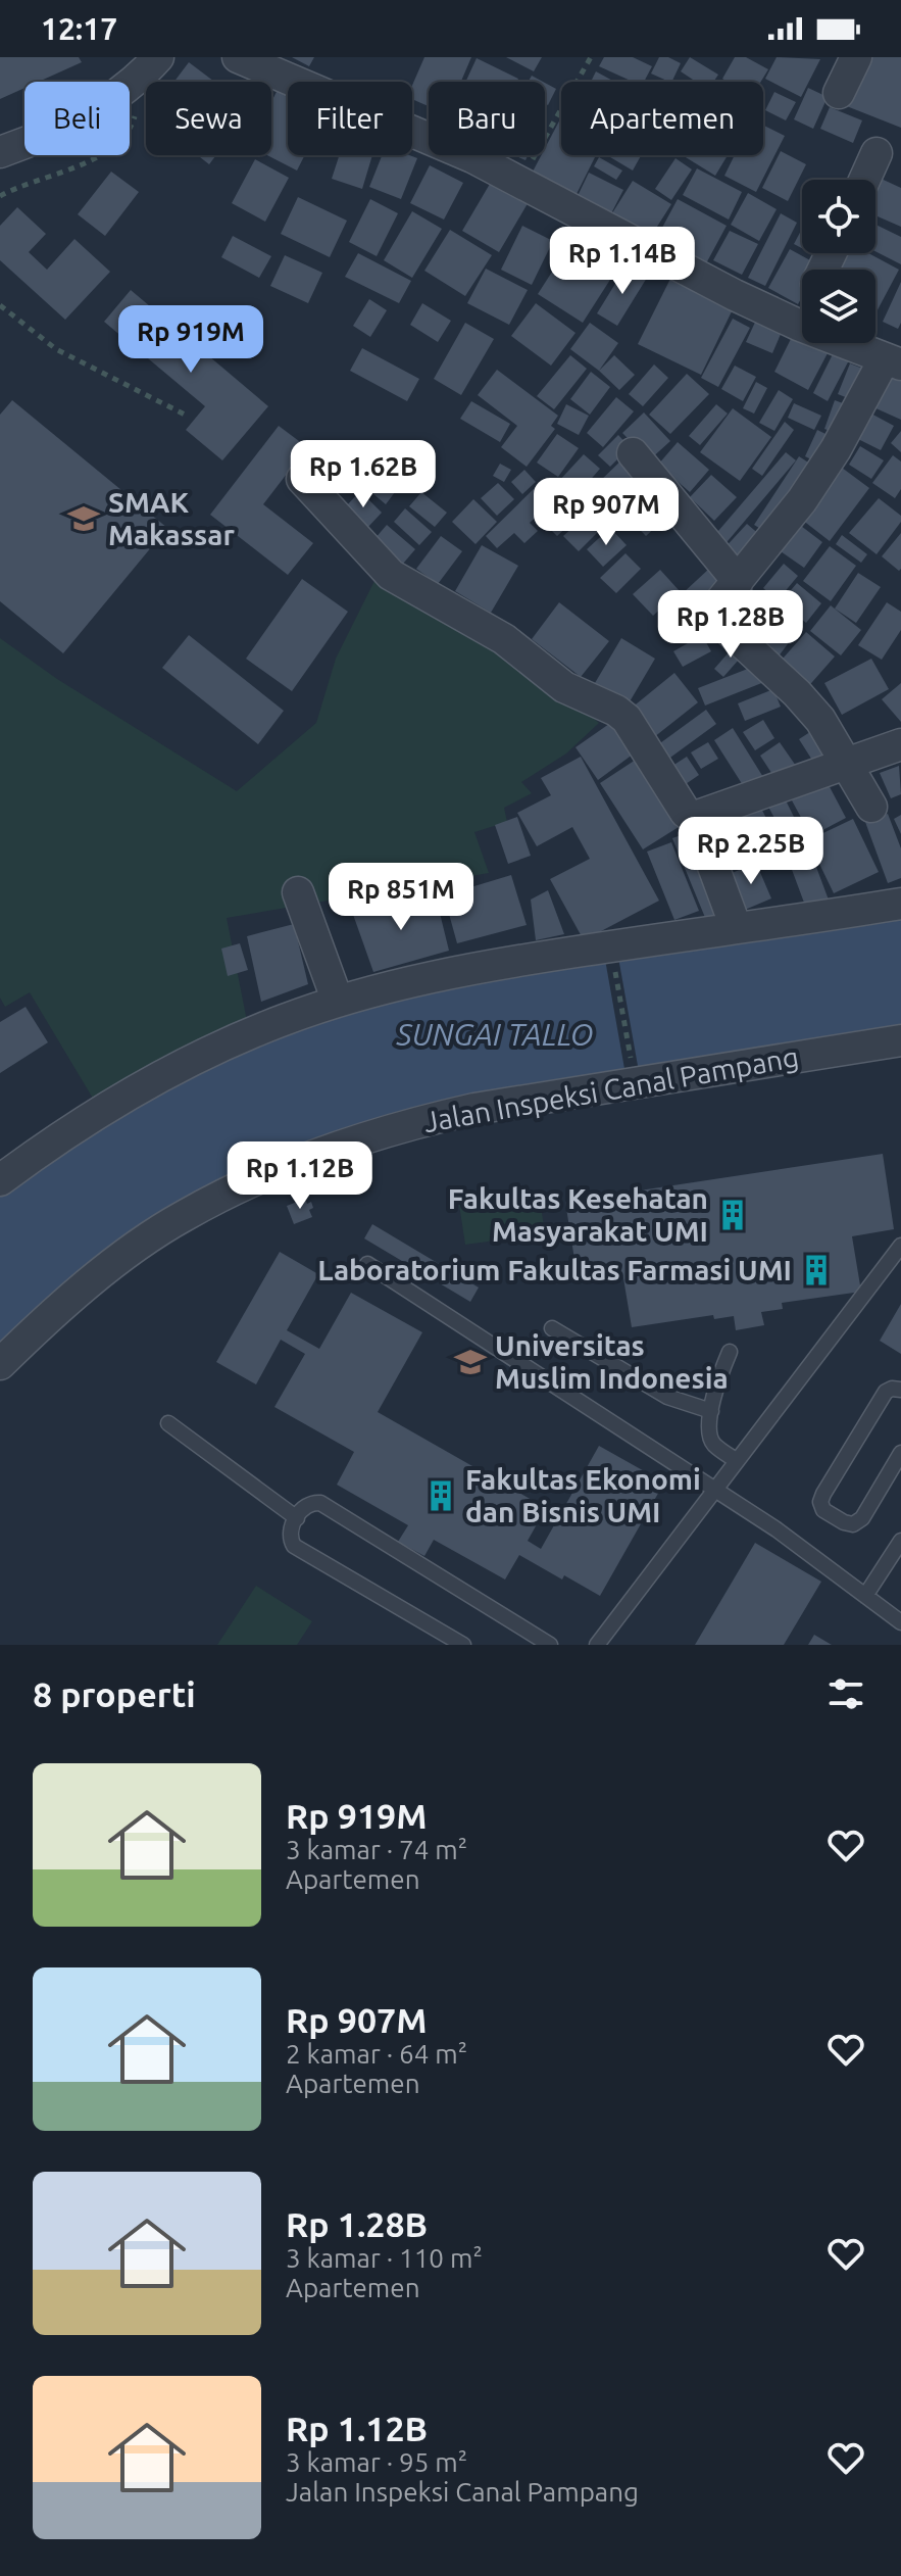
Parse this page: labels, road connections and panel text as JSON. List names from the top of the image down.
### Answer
{
  "streets": {
    "street": ["Jalan Inspeksi Canal Pampang"]
  },
  "water": ["SUNGAI TALLO"],
  "places": {
    "school or university": ["SMAK Makassar", "Universitas Muslim Indonesia"],
    "building": ["Fakultas Kesehatan Masyarakat UMI", "Laboratorium Fakultas Farmasi UMI", "Fakultas Ekonomi dan Bisnis UMI"]
  },
  "page": {
    "status": "12:17",
    "chip": [
      "Beli",
      "Sewa",
      "Filter",
      "Baru",
      "Apartemen"
    ],
    "price": [
      "Rp 1.14B",
      "Rp 919M",
      "Rp 1.62B",
      "Rp 907M",
      "Rp 1.28B",
      "Rp 2.25B",
      "Rp 851M",
      "Rp 1.12B"
    ],
    "heading": "8 properti",
    "list": [
      {
        "name": "Rp 919M",
        "note": "3 kamar · 74 m² · Apartemen"
      },
      {
        "name": "Rp 907M",
        "note": "2 kamar · 64 m² · Apartemen"
      },
      {
        "name": "Rp 1.28B",
        "note": "3 kamar · 110 m² · Apartemen"
      },
      {
        "name": "Rp 1.12B",
        "note": "3 kamar · 95 m² · Jalan Inspeksi Canal Pampang"
      }
    ]
  }
}
